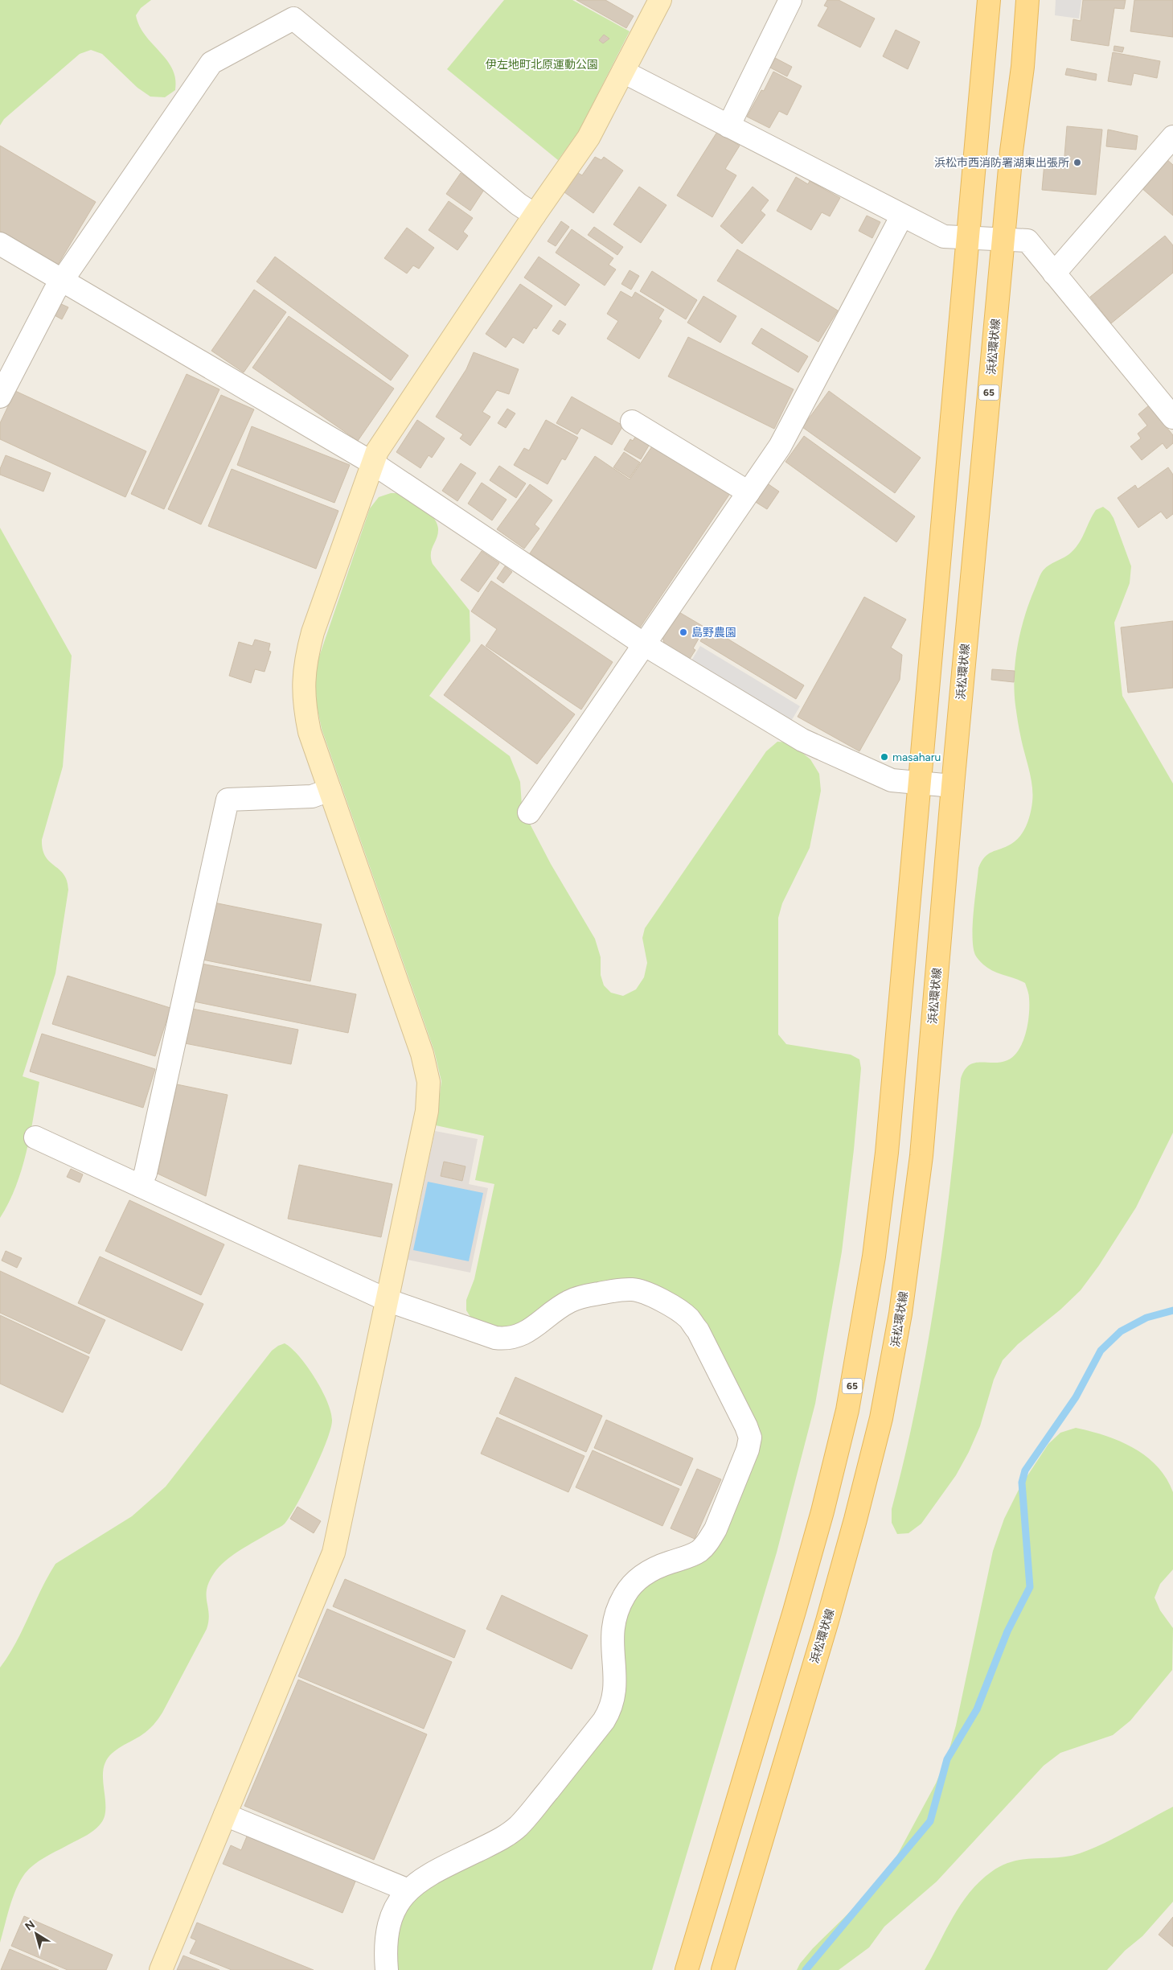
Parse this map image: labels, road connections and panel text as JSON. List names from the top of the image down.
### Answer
{
  "streets": {
    "main road": ["浜松環状線", "65"]
  },
  "parks": ["伊左地町北原運動公園"],
  "places": ["浜松市西消防署湖東出張所", "島野農園", "masaharu"],
  "north": "top left"
}
